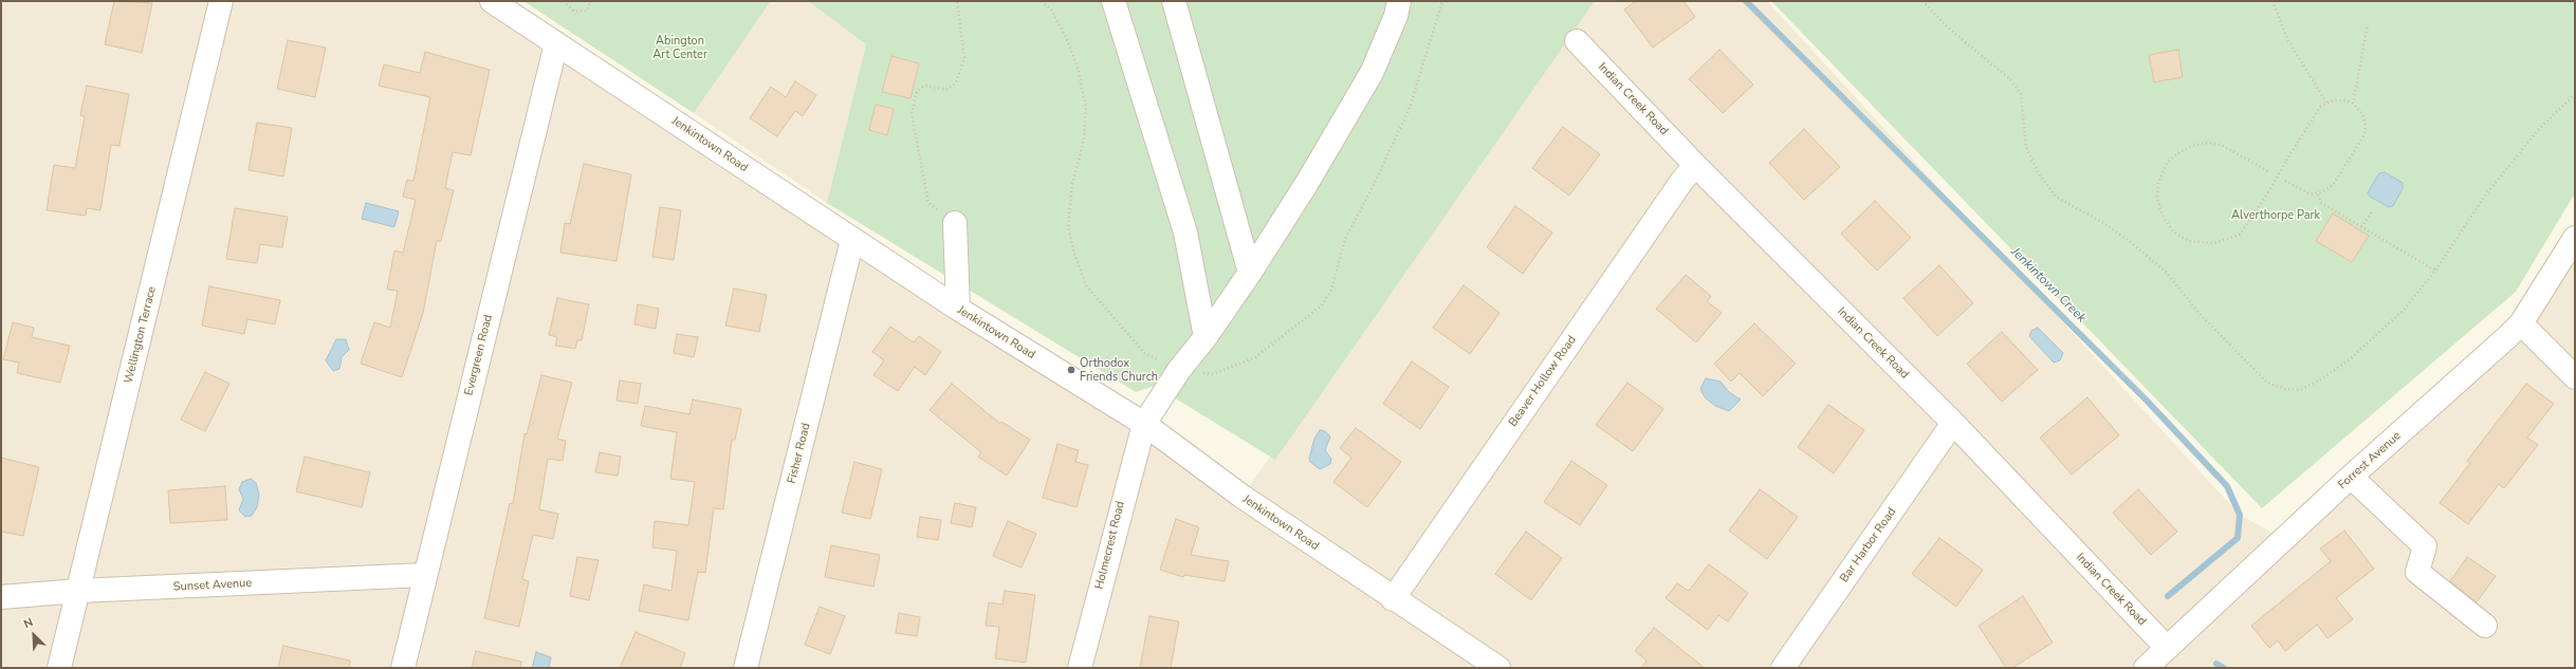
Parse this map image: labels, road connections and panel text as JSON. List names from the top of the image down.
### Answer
{
  "streets": {
    "street": [
      "Indian Creek Road",
      "Jenkintown Road",
      "Wellington Terrace",
      "Evergreen Road",
      "Beaver Hollow Road",
      "Fisher Road",
      "Forrest Avenue",
      "Holmecrest Road",
      "Bar Harbor Road",
      "Sunset Avenue"
    ]
  },
  "crossings": [
    ["Indian Creek Road", "Beaver Hollow Road"],
    ["Indian Creek Road", "Forrest Avenue"],
    ["Indian Creek Road", "Bar Harbor Road"],
    ["Jenkintown Road", "Evergreen Road"],
    ["Jenkintown Road", "Beaver Hollow Road"],
    ["Jenkintown Road", "Fisher Road"],
    ["Jenkintown Road", "Holmecrest Road"],
    ["Wellington Terrace", "Sunset Avenue"],
    ["Evergreen Road", "Sunset Avenue"]
  ],
  "water": ["Jenkintown Creek"],
  "parks": ["Abington Art Center", "Alverthorpe Park"],
  "places": ["Orthodox Friends Church"],
  "north": "top left"
}
